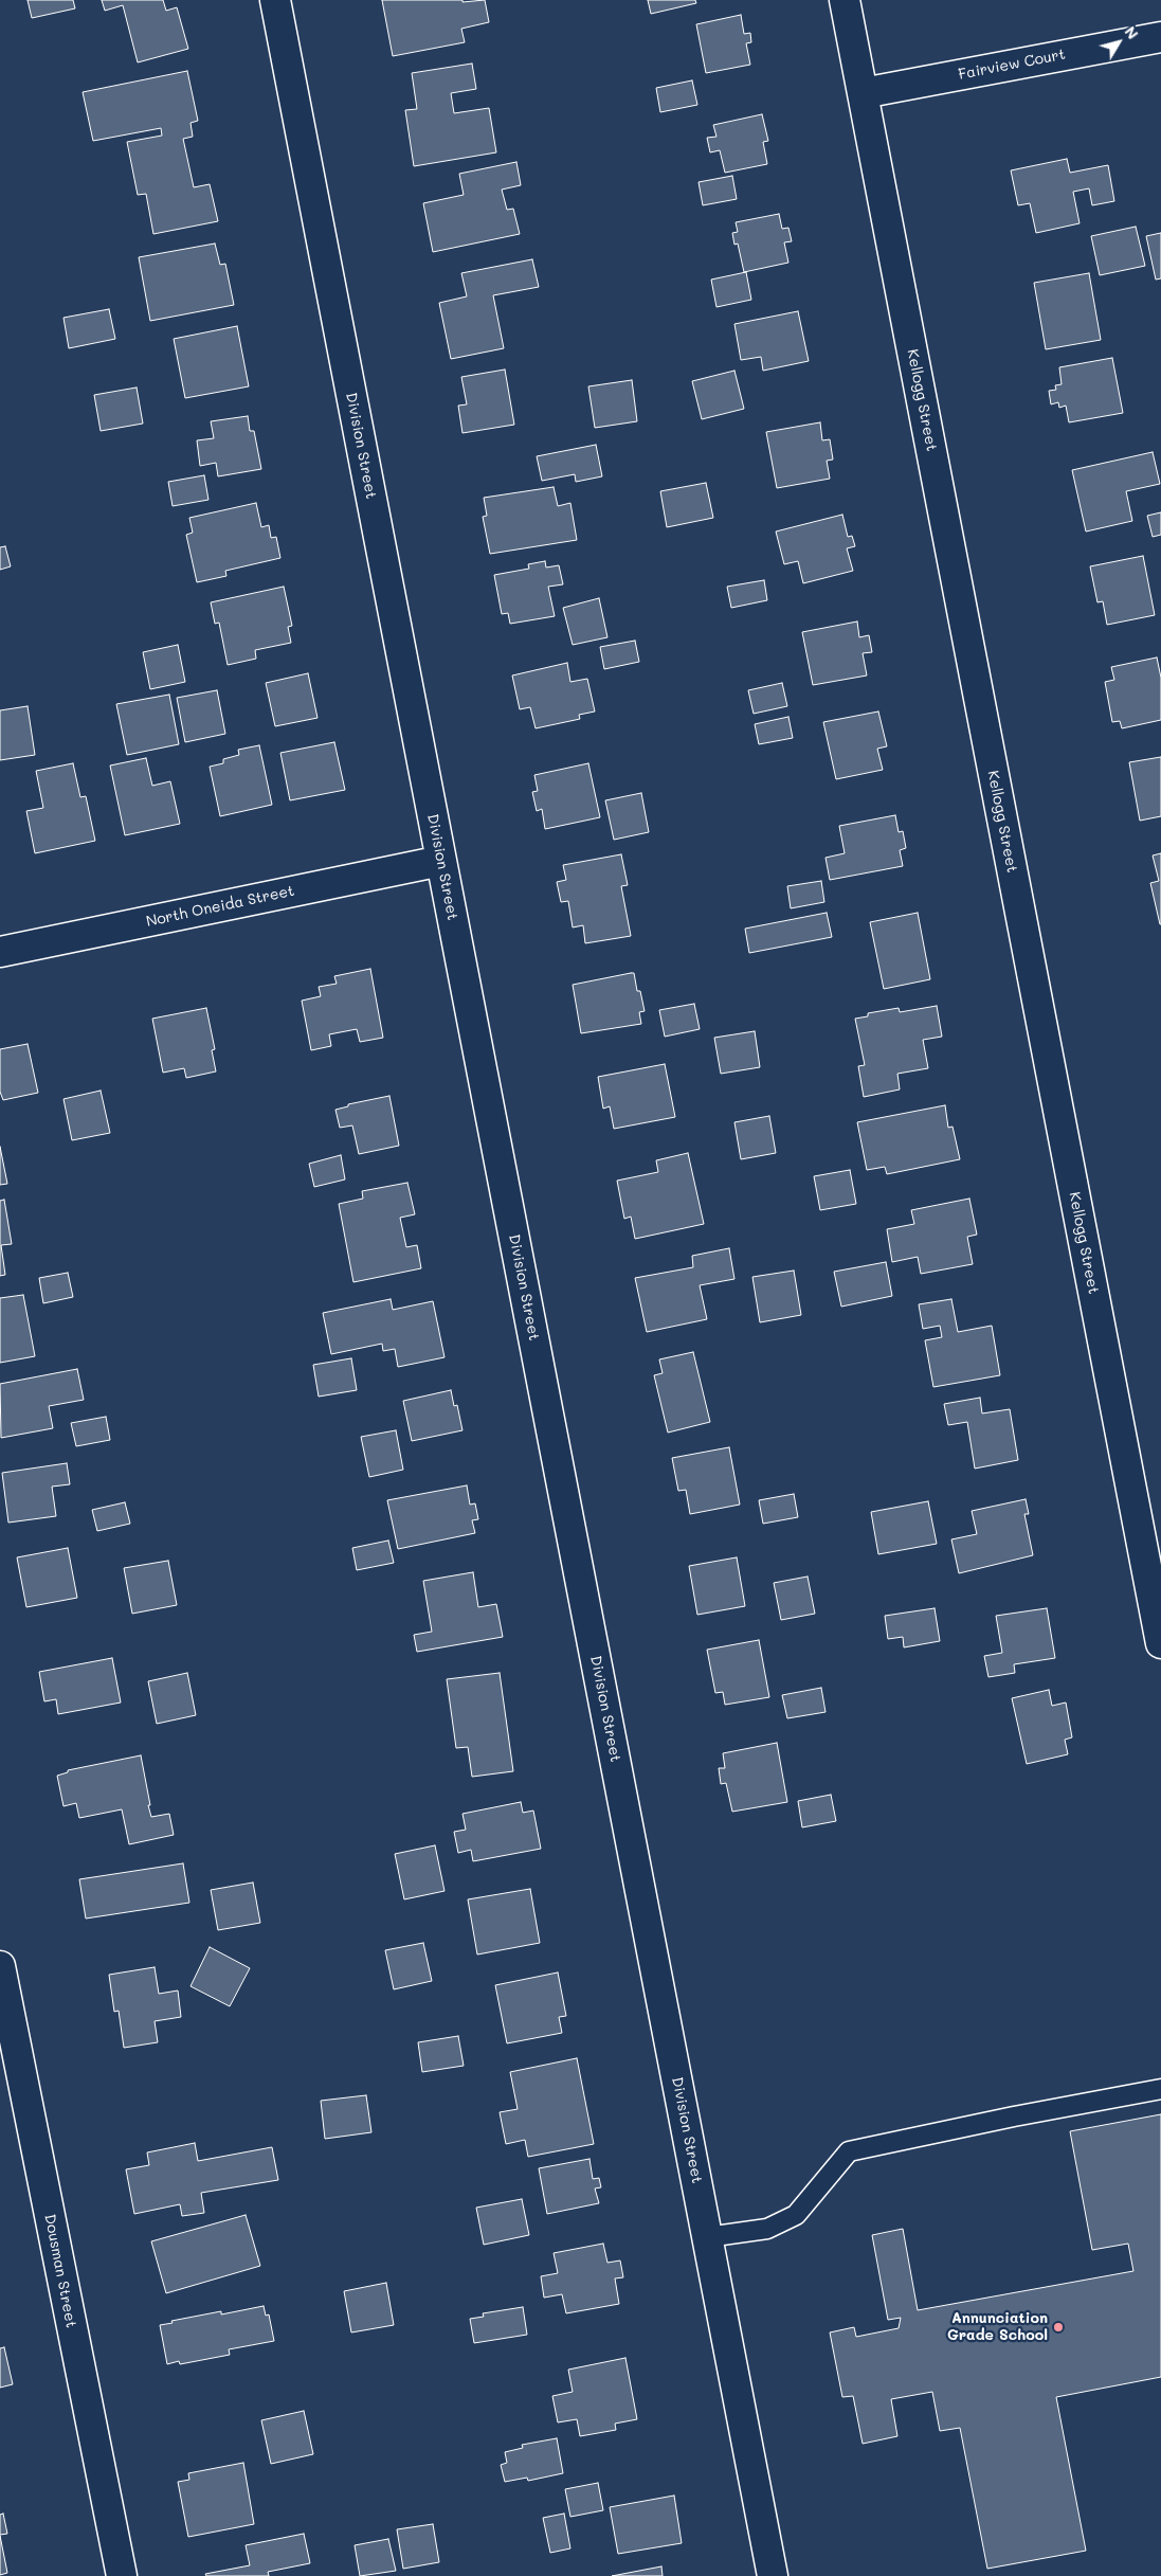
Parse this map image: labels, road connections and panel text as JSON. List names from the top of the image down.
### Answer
{
  "streets": {
    "street": [
      "Fairview Court",
      "Kellogg Street",
      "Division Street",
      "North Oneida Street",
      "Dousman Street"
    ]
  },
  "crossings": [
    ["Fairview Court", "Kellogg Street"],
    ["Division Street", "North Oneida Street"]
  ],
  "places": ["Annunciation Grade School"],
  "north": "top right"
}
